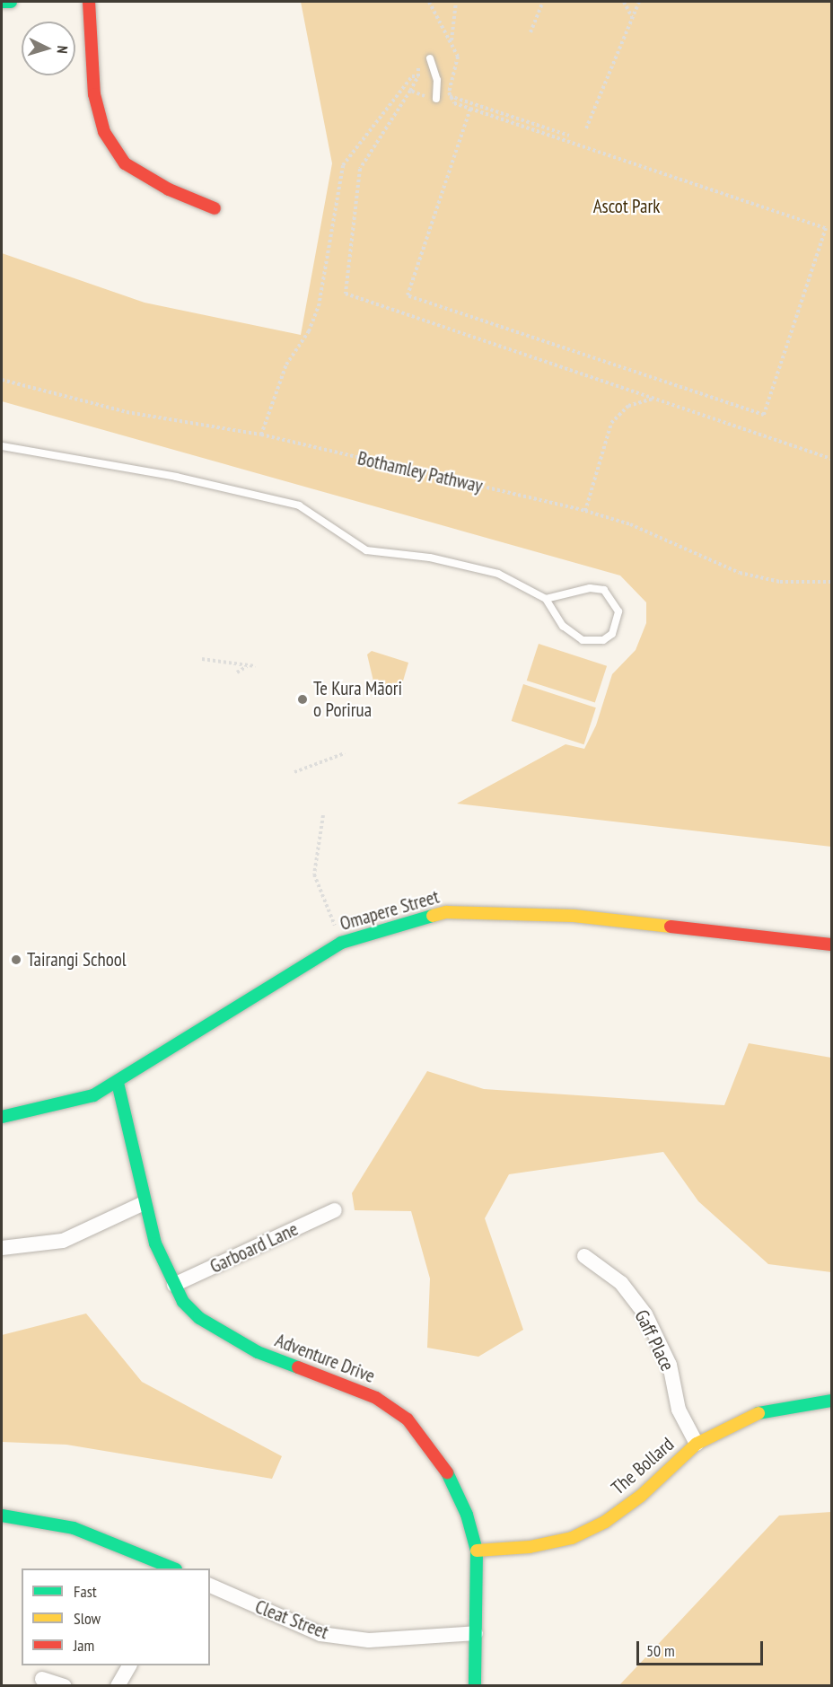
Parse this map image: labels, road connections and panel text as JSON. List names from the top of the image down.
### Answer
{
  "streets": {
    "street": [
      "Omapere Street",
      "Garboard Lane",
      "Gaff Place",
      "Adventure Drive",
      "The Bollard",
      "Cleat Street"
    ],
    "path": ["Bothamley Pathway"]
  },
  "crossings": [
    ["Omapere Street", "Adventure Drive"],
    ["Garboard Lane", "Adventure Drive"],
    ["Gaff Place", "The Bollard"],
    ["Adventure Drive", "The Bollard"],
    ["Adventure Drive", "Cleat Street"]
  ],
  "parks": ["Ascot Park"],
  "places": ["Te Kura Māori o Porirua", "Tairangi School"],
  "legend": ["Fast", "Slow", "Jam"],
  "scale_bar": "50 m",
  "north": "right"
}
